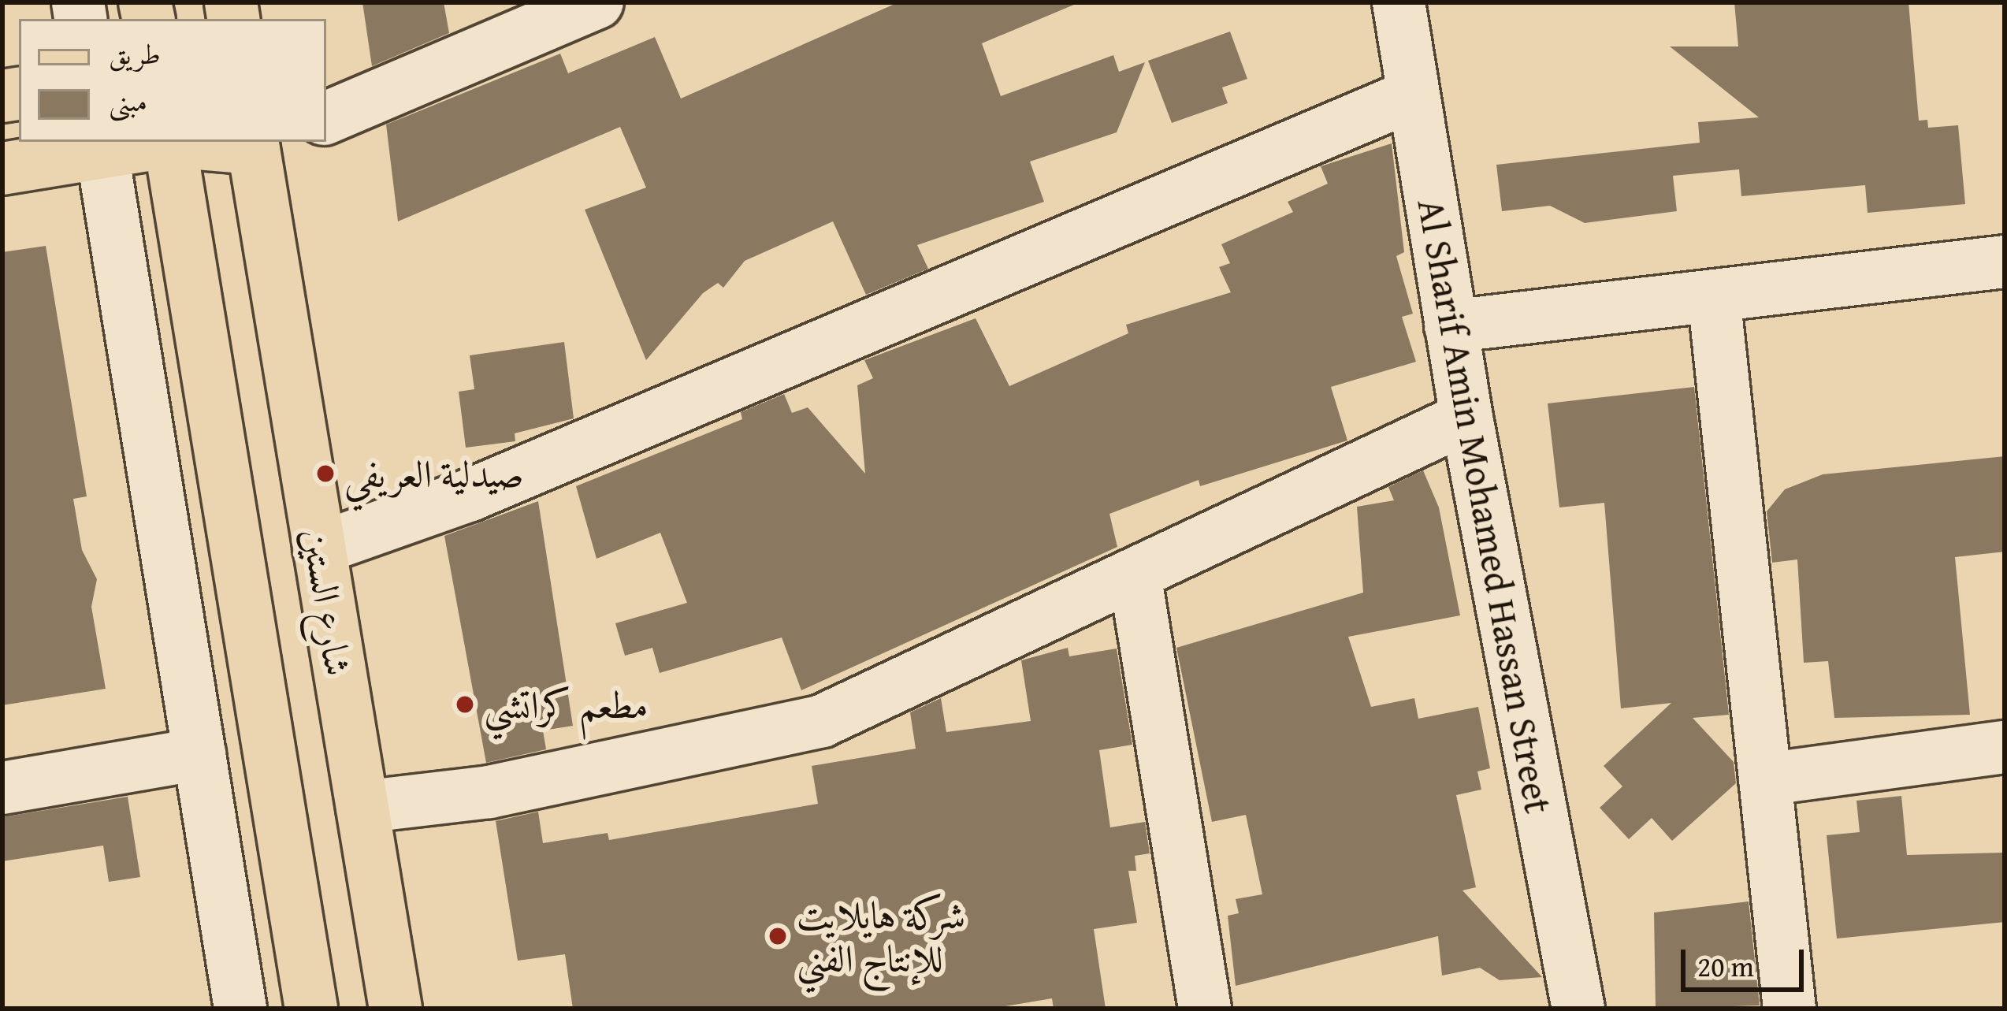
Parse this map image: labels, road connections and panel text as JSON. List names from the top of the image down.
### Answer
{
  "streets": {
    "main road": ["شارع الستين"],
    "street": ["Al Sharif Amin Mohamed Hassan Street"]
  },
  "places": ["صيدلية العريفي", "مطعم كراتشي", "شركة هايلايت للإنتاج الفني"],
  "legend": ["طريق", "مبنى"],
  "scale_bar": "20 m"
}
